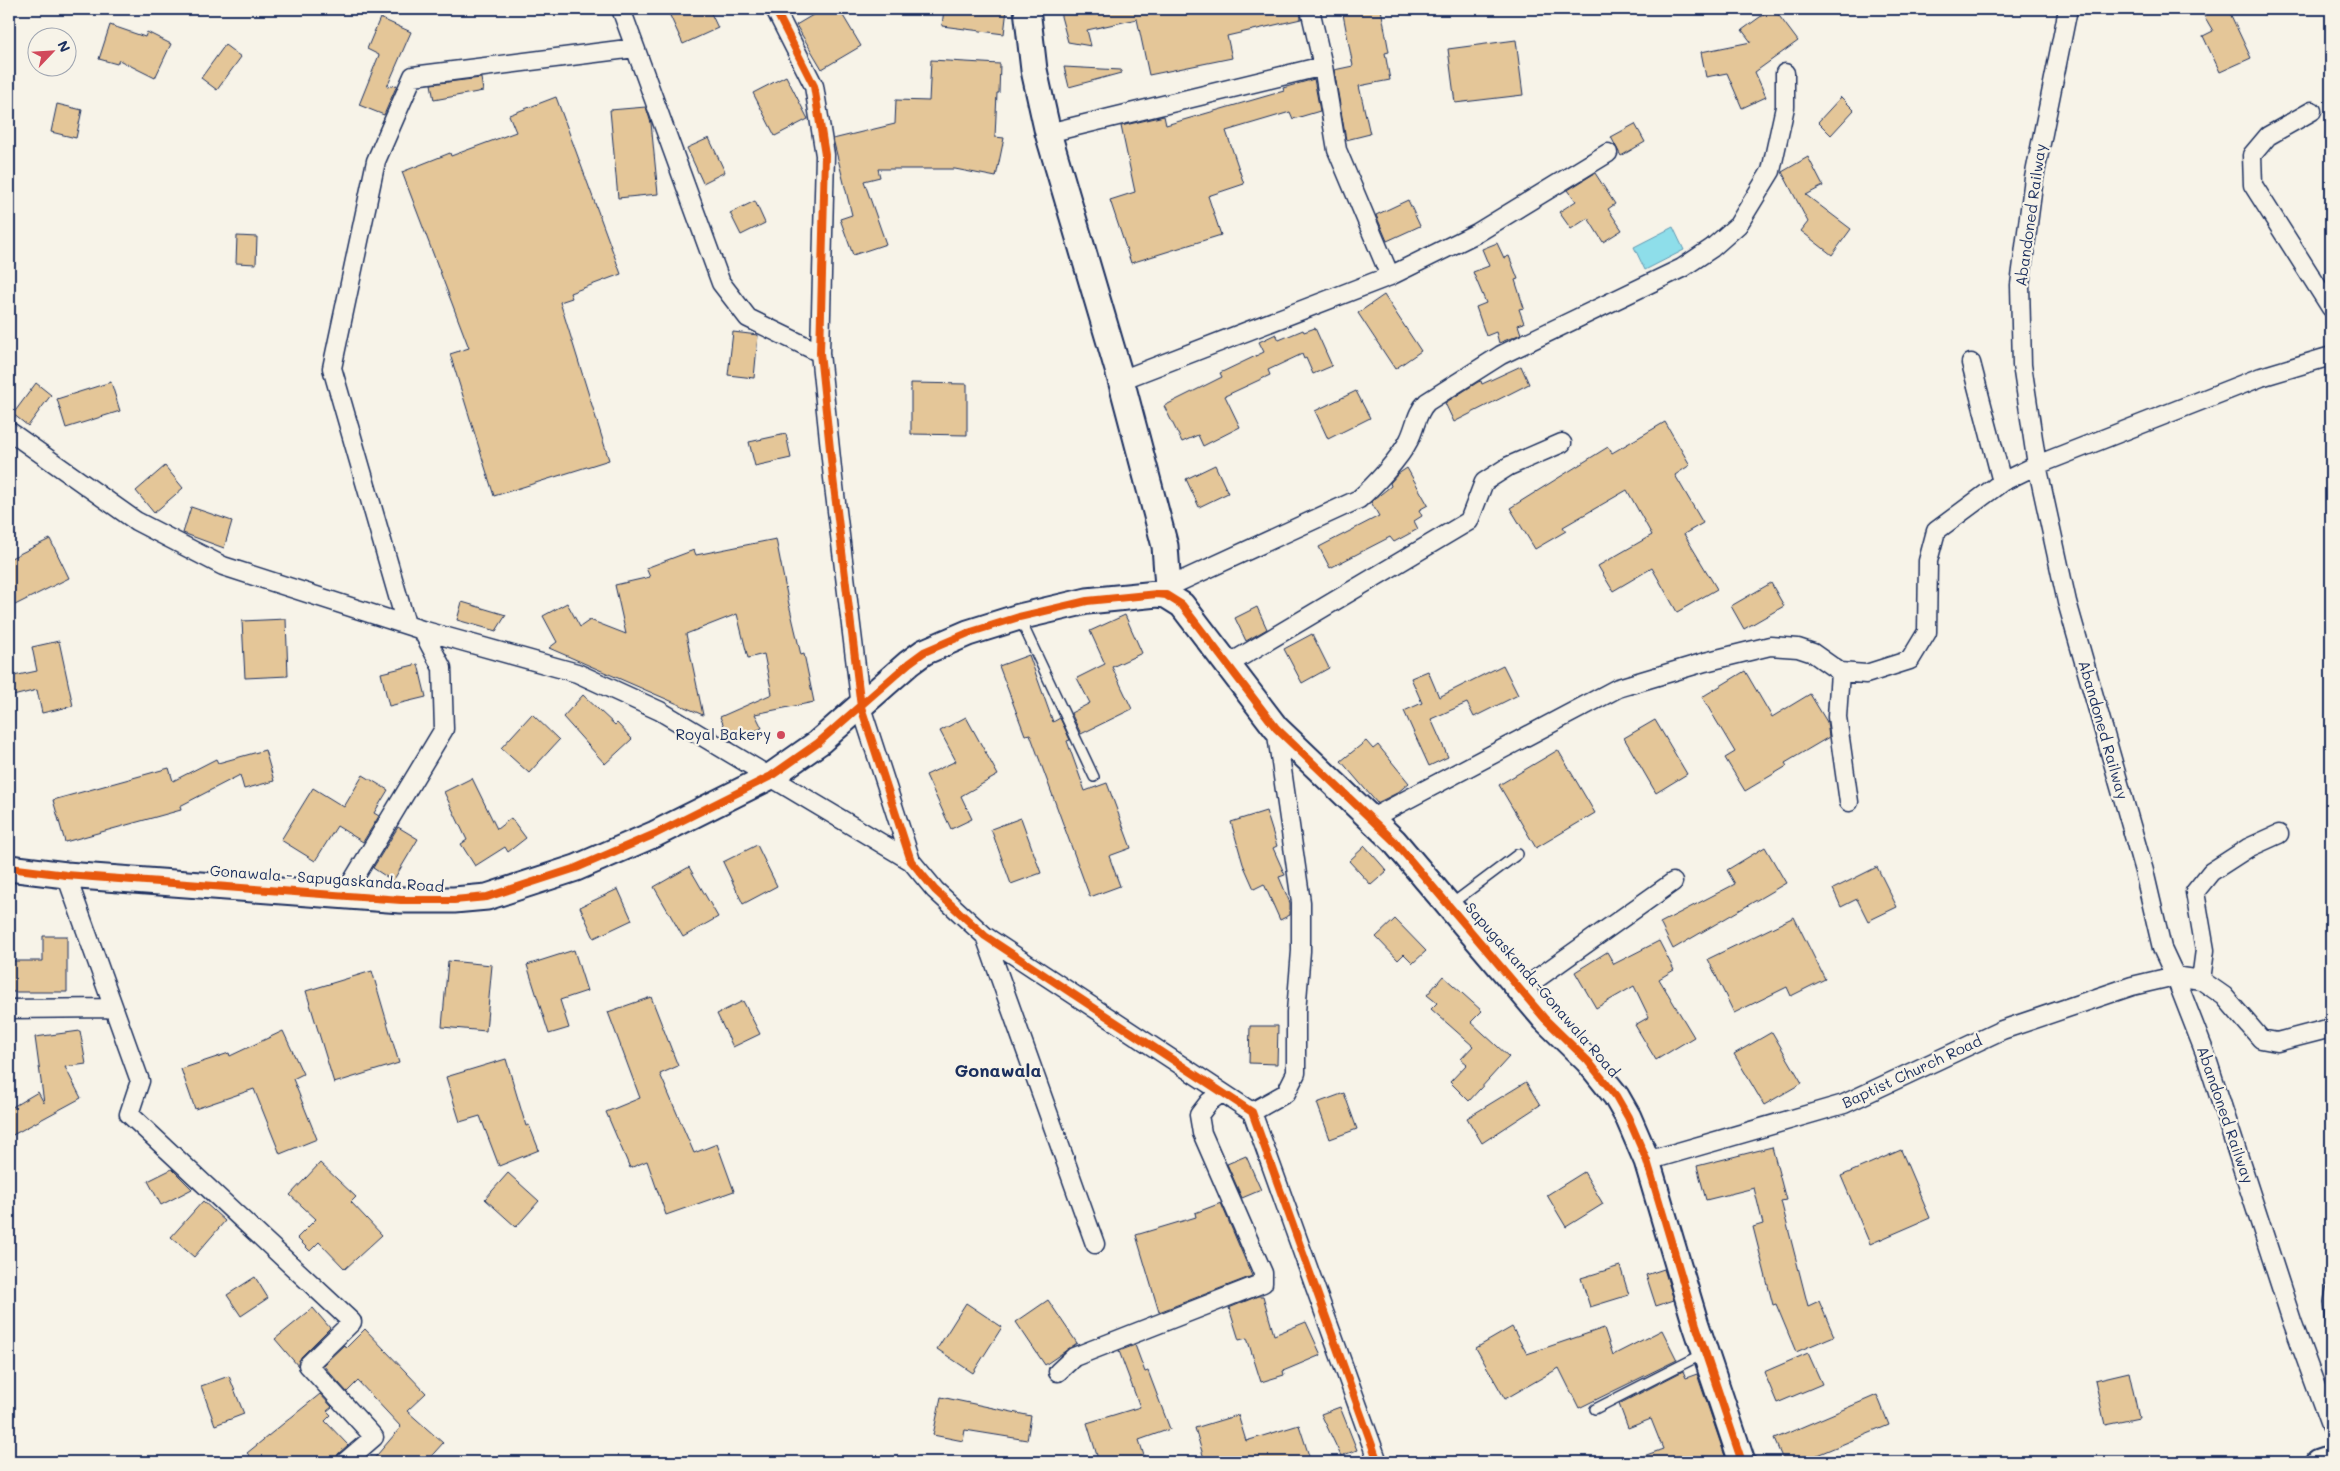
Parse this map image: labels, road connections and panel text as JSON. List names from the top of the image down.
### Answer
{
  "streets": {
    "street": [
      "Abandoned Railway",
      "Gonawala - Sapugaskanda Road",
      "Sapugaskanda-Gonawala Road",
      "Baptist Church Road"
    ]
  },
  "crossings": [
    ["Abandoned Railway", "Baptist Church Road"],
    ["Gonawala - Sapugaskanda Road", "Sapugaskanda-Gonawala Road"],
    ["Sapugaskanda-Gonawala Road", "Baptist Church Road"]
  ],
  "districts": ["Gonawala"],
  "places": ["Royal Bakery"],
  "north": "top right"
}
